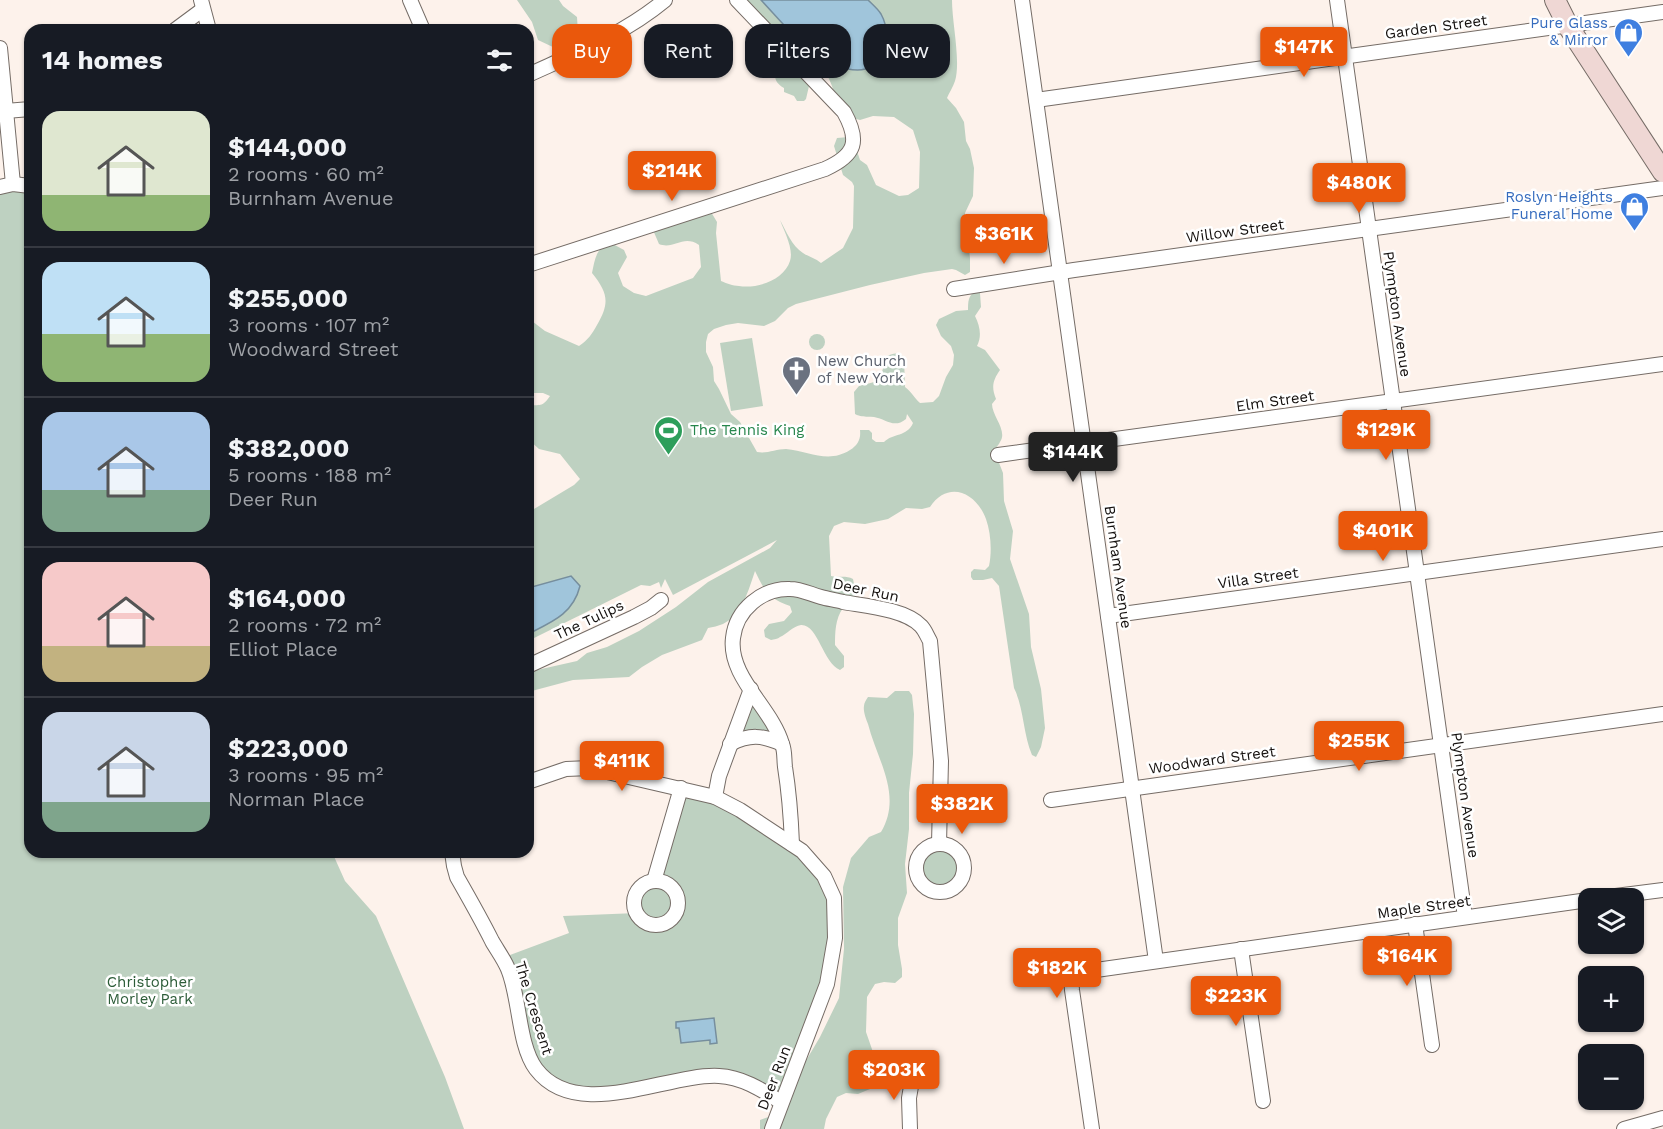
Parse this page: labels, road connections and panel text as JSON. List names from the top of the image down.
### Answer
{
  "streets": {
    "street": [
      "Garden Street",
      "Willow Street",
      "Plympton Avenue",
      "Elm Street",
      "Burnham Avenue",
      "Villa Street",
      "Deer Run",
      "The Tulips",
      "Woodward Street",
      "Maple Street",
      "The Crescent"
    ]
  },
  "crossings": [
    ["Garden Street", "Plympton Avenue"],
    ["Garden Street", "Burnham Avenue"],
    ["Willow Street", "Plympton Avenue"],
    ["Willow Street", "Burnham Avenue"],
    ["Plympton Avenue", "Elm Street"],
    ["Plympton Avenue", "Villa Street"],
    ["Plympton Avenue", "Woodward Street"],
    ["Plympton Avenue", "Maple Street"],
    ["Elm Street", "Burnham Avenue"],
    ["Burnham Avenue", "Villa Street"],
    ["Burnham Avenue", "Woodward Street"],
    ["Burnham Avenue", "Maple Street"],
    ["Deer Run", "The Crescent"]
  ],
  "parks": ["Christopher Morley Park"],
  "places": {
    "shop": ["Pure Glass & Mirror", "Roslyn Heights Funeral Home"],
    "church": ["New Church of New York"],
    "sports": ["The Tennis King"]
  },
  "page": {
    "chip": [
      "Buy",
      "Rent",
      "Filters",
      "New"
    ],
    "heading": "14 homes",
    "price": [
      "$147K",
      "$214K",
      "$480K",
      "$361K",
      "$129K",
      "$144K",
      "$401K",
      "$255K",
      "$411K",
      "$382K",
      "$164K",
      "$182K",
      "$223K",
      "$203K"
    ],
    "list": [
      {
        "name": "$144,000",
        "note": "2 rooms · 60 m² · Burnham Avenue"
      },
      {
        "name": "$255,000",
        "note": "3 rooms · 107 m² · Woodward Street"
      },
      {
        "name": "$382,000",
        "note": "5 rooms · 188 m² · Deer Run"
      },
      {
        "name": "$164,000",
        "note": "2 rooms · 72 m² · Elliot Place"
      },
      {
        "name": "$223,000",
        "note": "3 rooms · 95 m² · Norman Place"
      }
    ],
    "map_buttons": ["+", "−"]
  }
}
